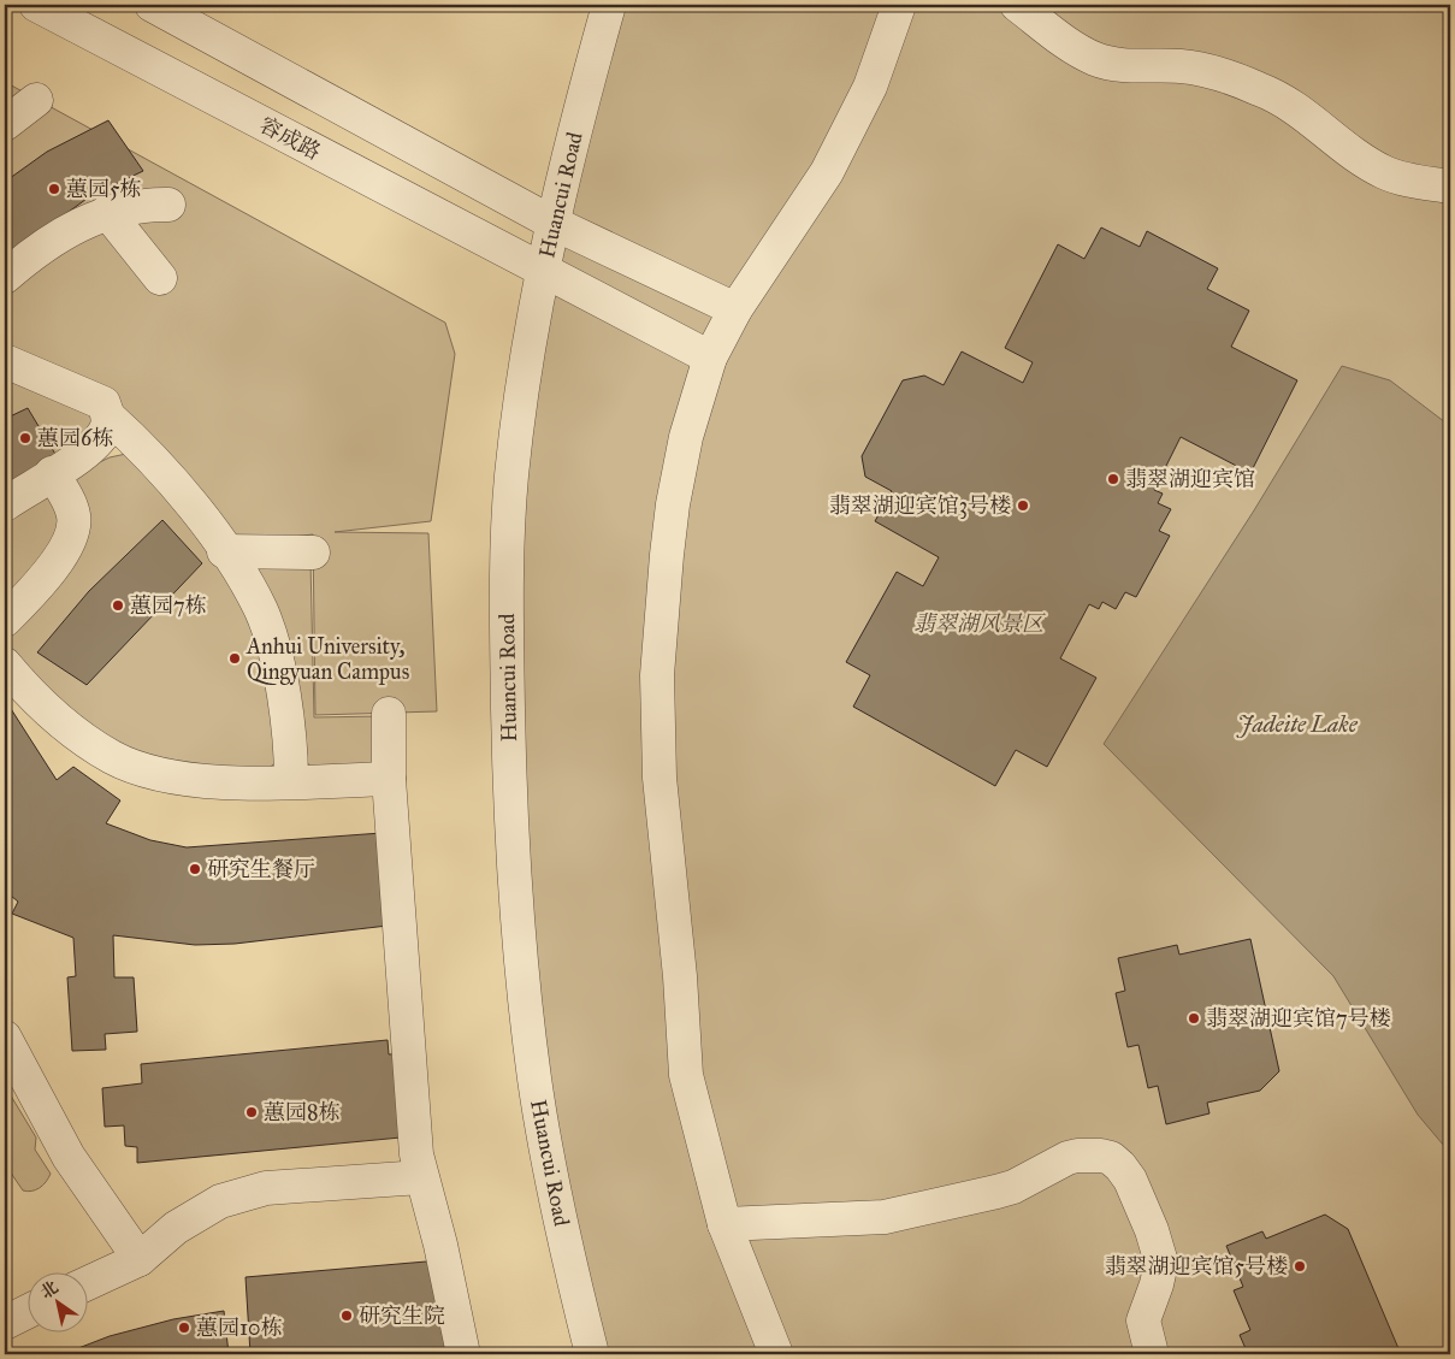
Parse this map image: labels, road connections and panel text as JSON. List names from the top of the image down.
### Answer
{
  "streets": {
    "street": ["容成路", "Huancui Road"]
  },
  "crossings": [
    ["容成路", "Huancui Road"]
  ],
  "water": ["Jadeite Lake"],
  "parks": ["翡翠湖风景区"],
  "places": [
    "蕙园5栋",
    "蕙园6栋",
    "翡翠湖迎宾馆",
    "翡翠湖迎宾馆3号楼",
    "蕙园7栋",
    "Anhui University, Qingyuan Campus",
    "研究生餐厅",
    "翡翠湖迎宾馆7号楼",
    "蕙园8栋",
    "翡翠湖迎宾馆5号楼",
    "研究生院",
    "蕙园10栋"
  ],
  "north": "top left"
}
